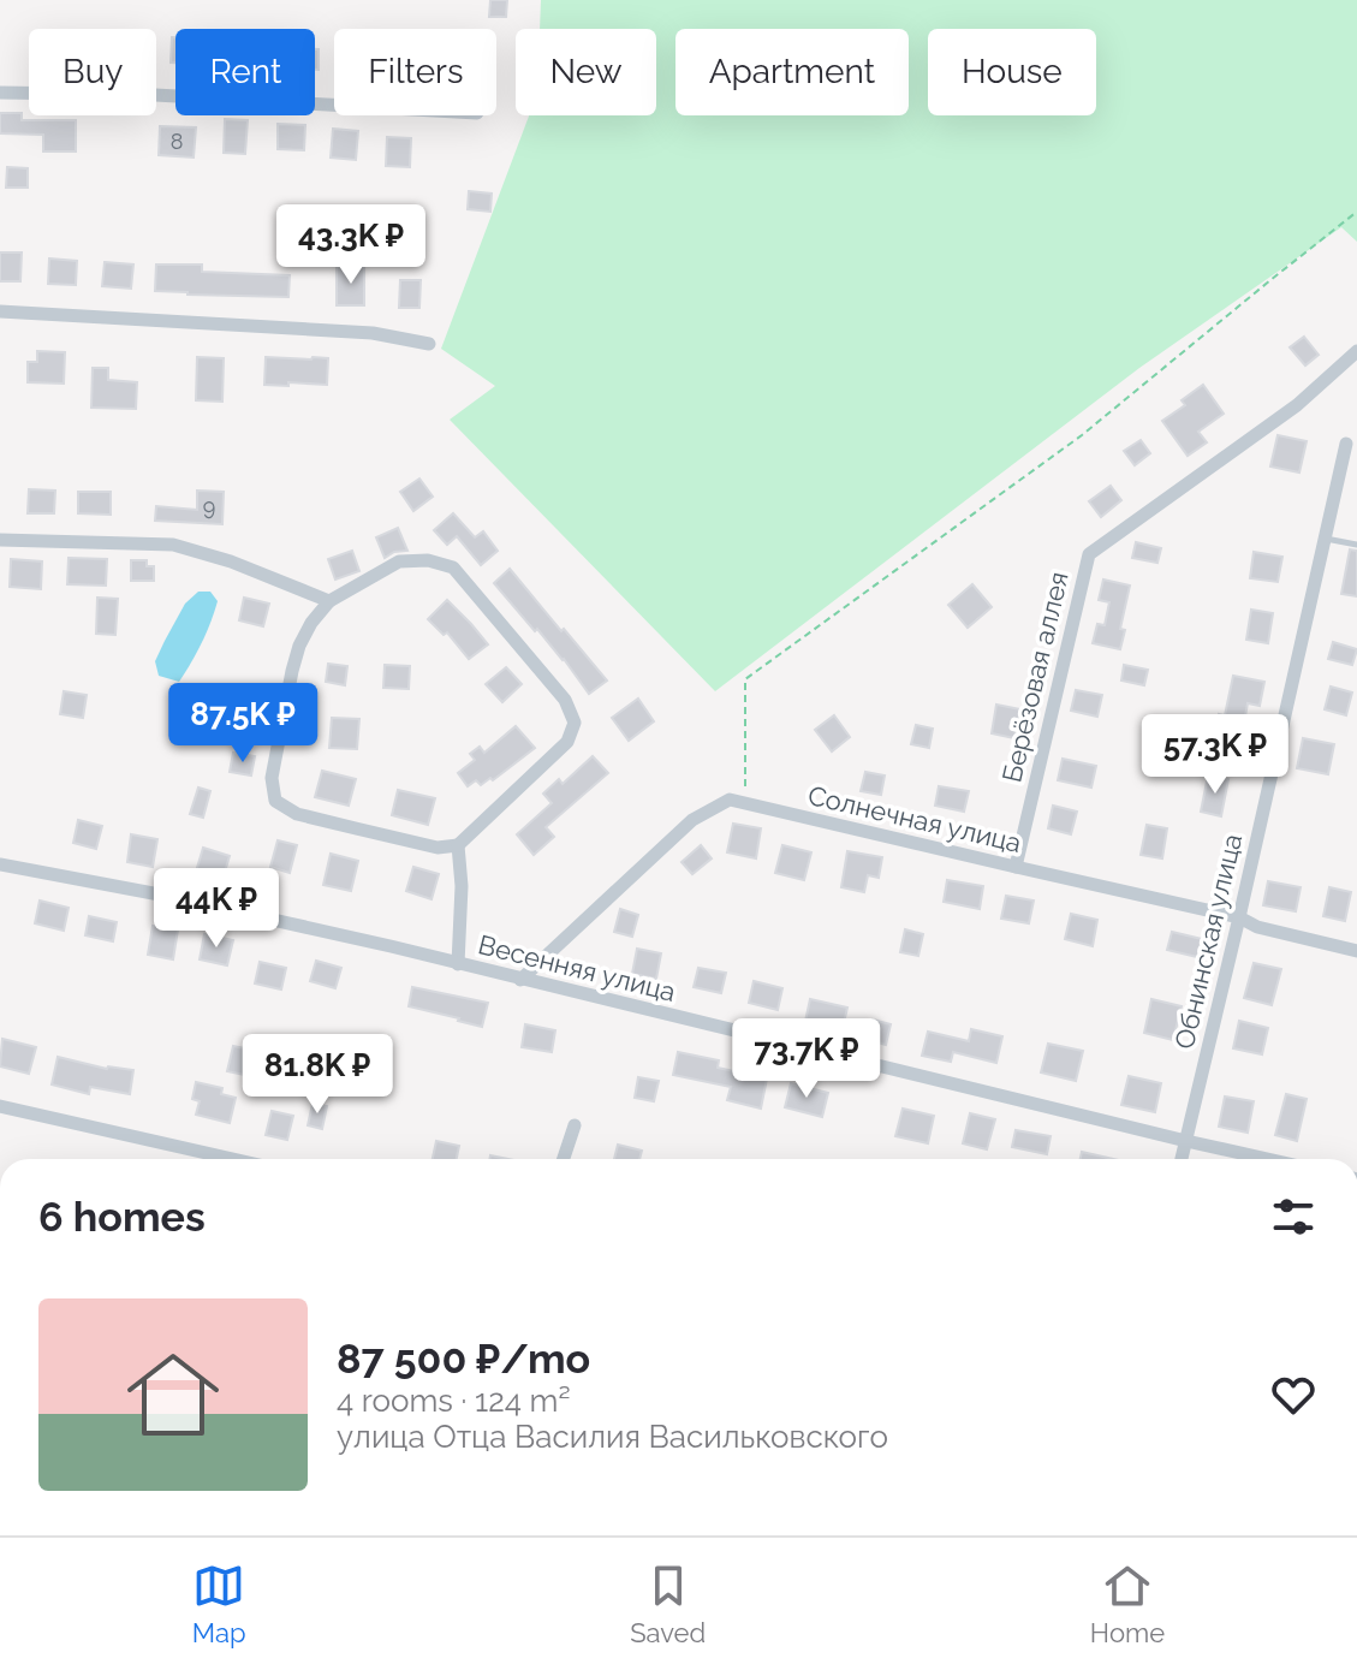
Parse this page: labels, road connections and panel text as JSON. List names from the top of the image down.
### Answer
{
  "streets": {
    "street": [
      "Берёзовая аллея",
      "Солнечная улица",
      "Обнинская улица",
      "Весенняя улица"
    ]
  },
  "crossings": [
    ["Берёзовая аллея", "Солнечная улица"],
    ["Солнечная улица", "Обнинская улица"],
    ["Солнечная улица", "Весенняя улица"],
    ["Обнинская улица", "Весенняя улица"]
  ],
  "house_numbers": ["8", "9"],
  "page": {
    "chip": [
      "Buy",
      "Rent",
      "Filters",
      "New",
      "Apartment",
      "House"
    ],
    "price": [
      "43.3K ₽",
      "87.5K ₽",
      "57.3K ₽",
      "44K ₽",
      "73.7K ₽",
      "81.8K ₽"
    ],
    "heading": "6 homes",
    "list": [
      {
        "name": "87 500 ₽/mo",
        "note": "4 rooms · 124 m² · улица Отца Василия Васильковского"
      }
    ],
    "tabs": ["Map", "Saved", "Home"]
  }
}
